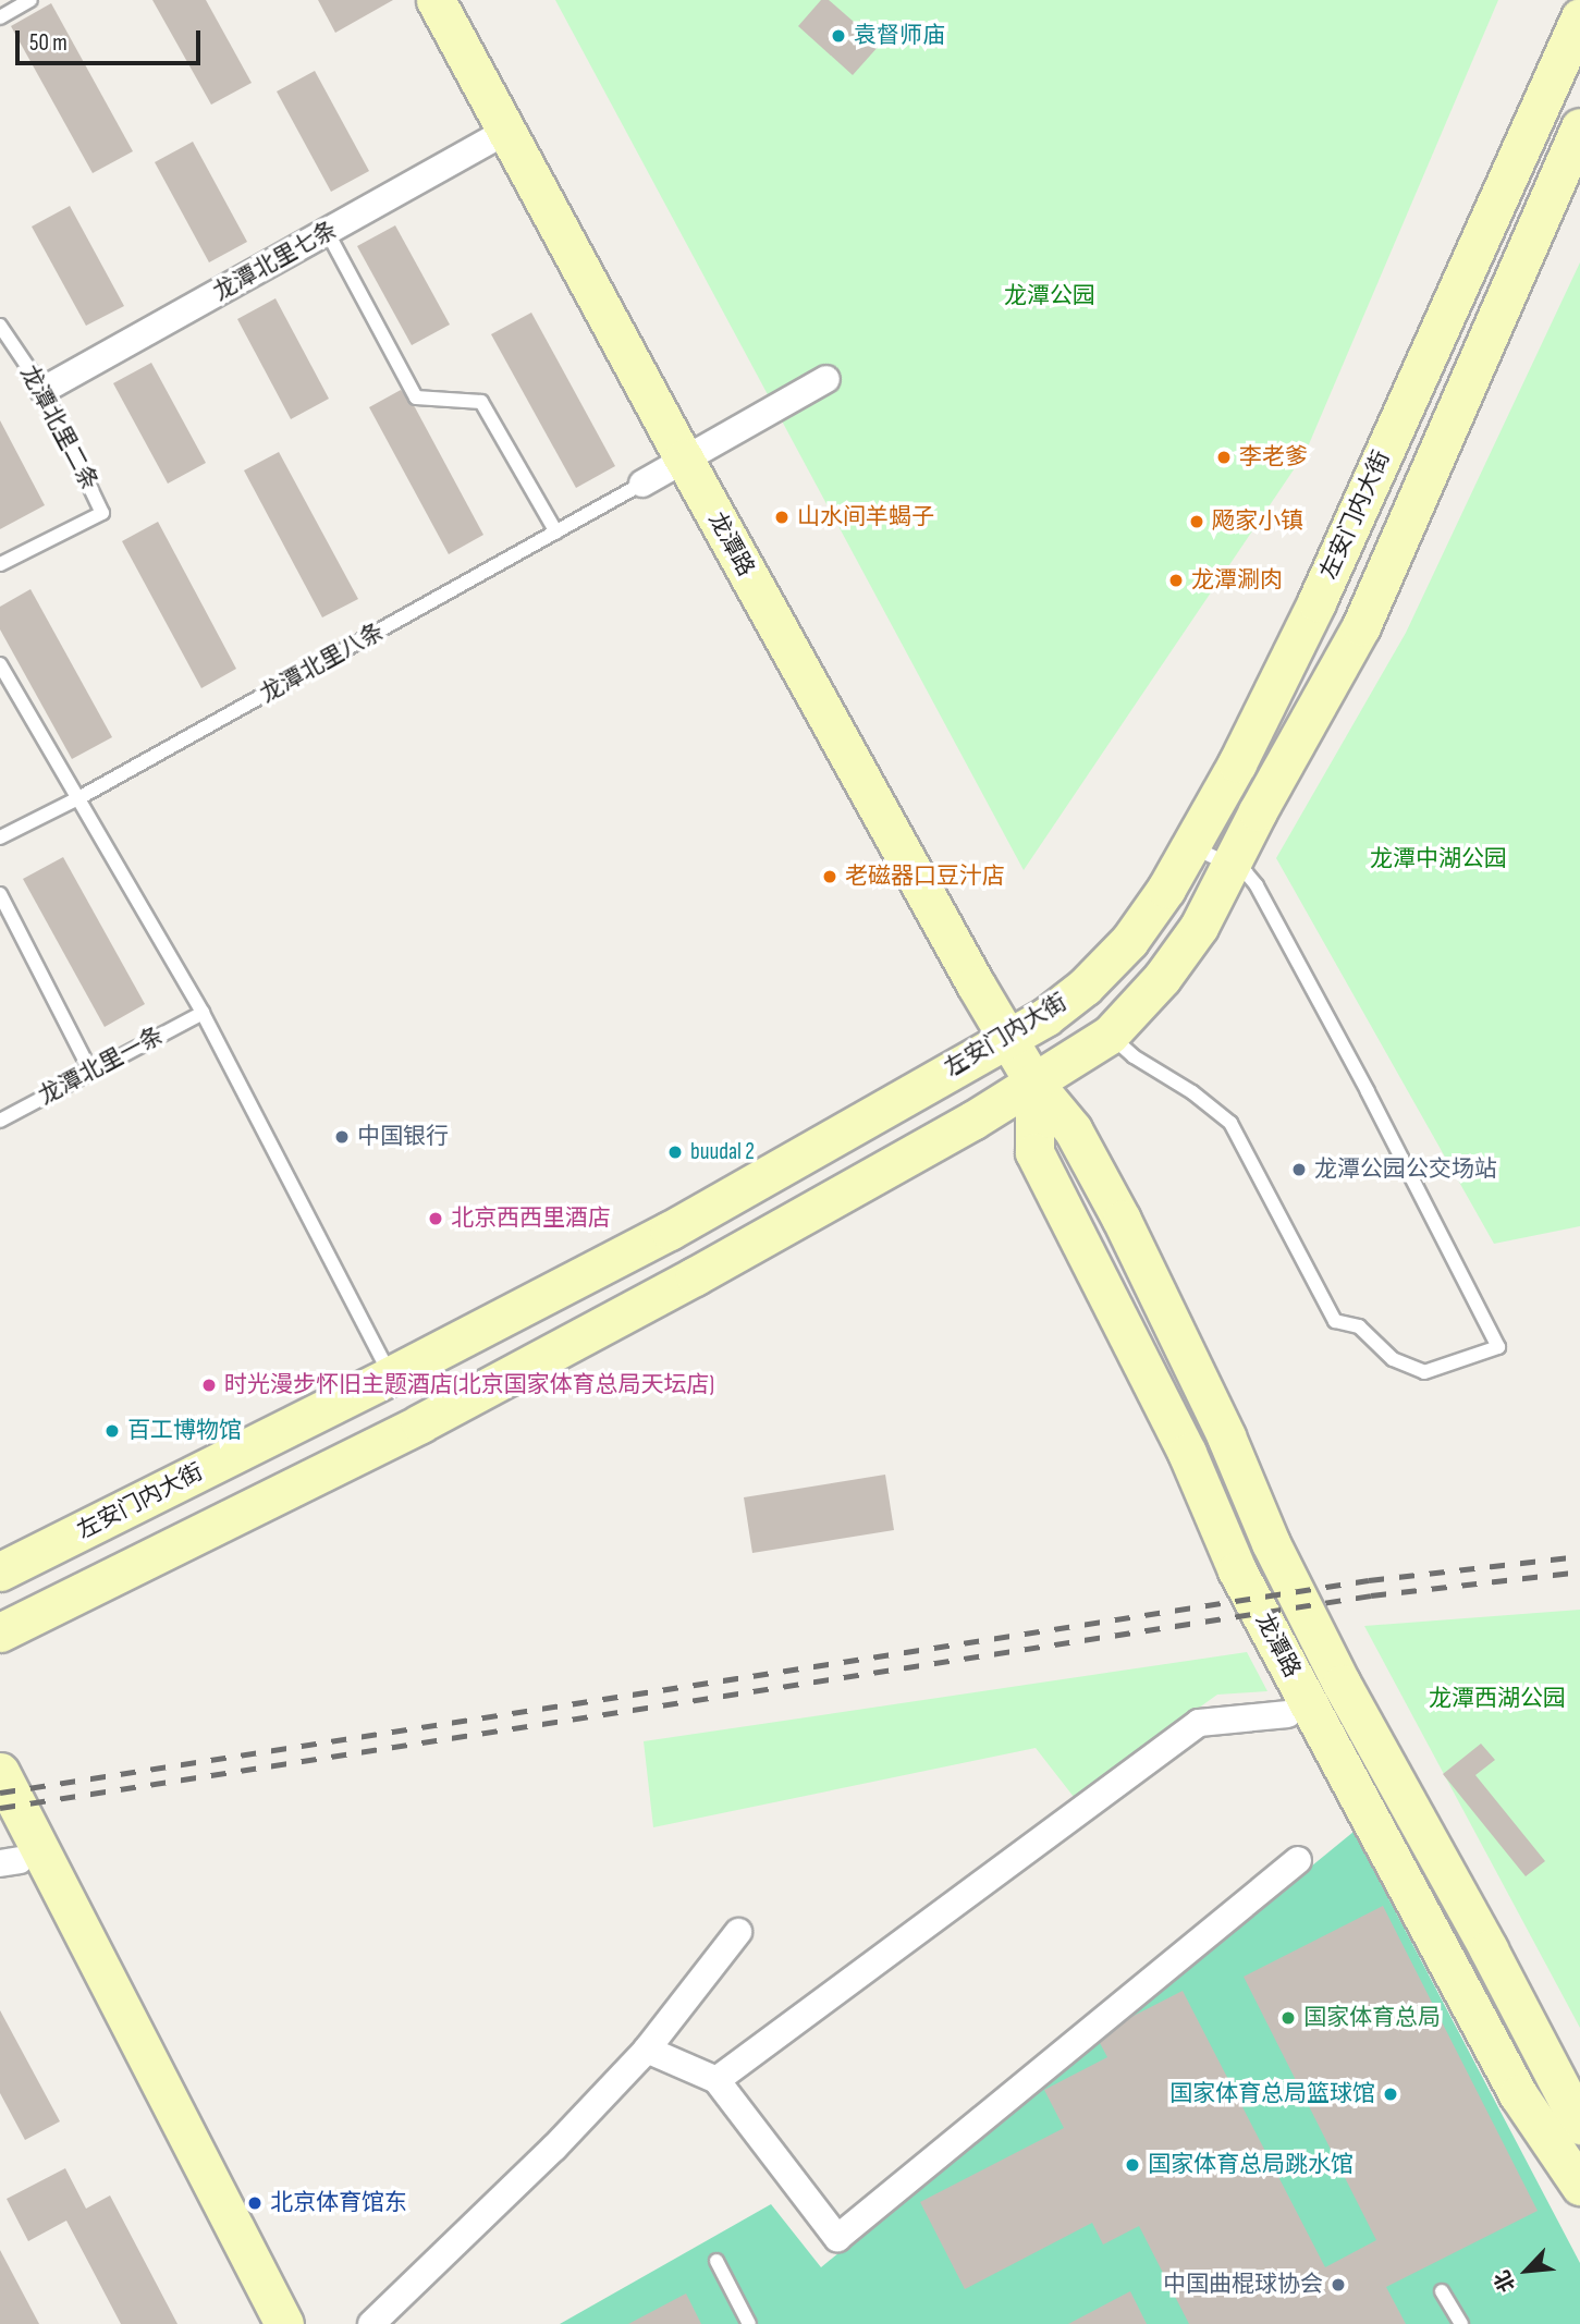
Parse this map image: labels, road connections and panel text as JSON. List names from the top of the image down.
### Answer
{
  "streets": {
    "street": ["龙潭北里七条", "左安门内大街", "龙潭路"],
    "lane": ["龙潭北里二条", "龙潭北里八条", "龙潭北里一条"]
  },
  "crossings": [
    ["龙潭北里七条", "龙潭北里二条"],
    ["龙潭北里七条", "龙潭路"],
    ["左安门内大街", "龙潭路"]
  ],
  "parks": ["龙潭公园", "龙潭中湖公园", "龙潭西湖公园"],
  "places": [
    "袁督师庙",
    "李老爹",
    "山水间羊蝎子",
    "飏家小镇",
    "龙潭涮肉",
    "老磁器口豆汁店",
    "中国银行",
    "buudal 2",
    "龙潭公园公交场站",
    "北京西西里酒店",
    "时光漫步怀旧主题酒店(北京国家体育总局天坛店)",
    "百工博物馆",
    "国家体育总局",
    "国家体育总局篮球馆",
    "国家体育总局跳水馆",
    "北京体育馆东",
    "中国曲棍球协会"
  ],
  "scale_bar": "50 m",
  "north": "bottom left"
}
